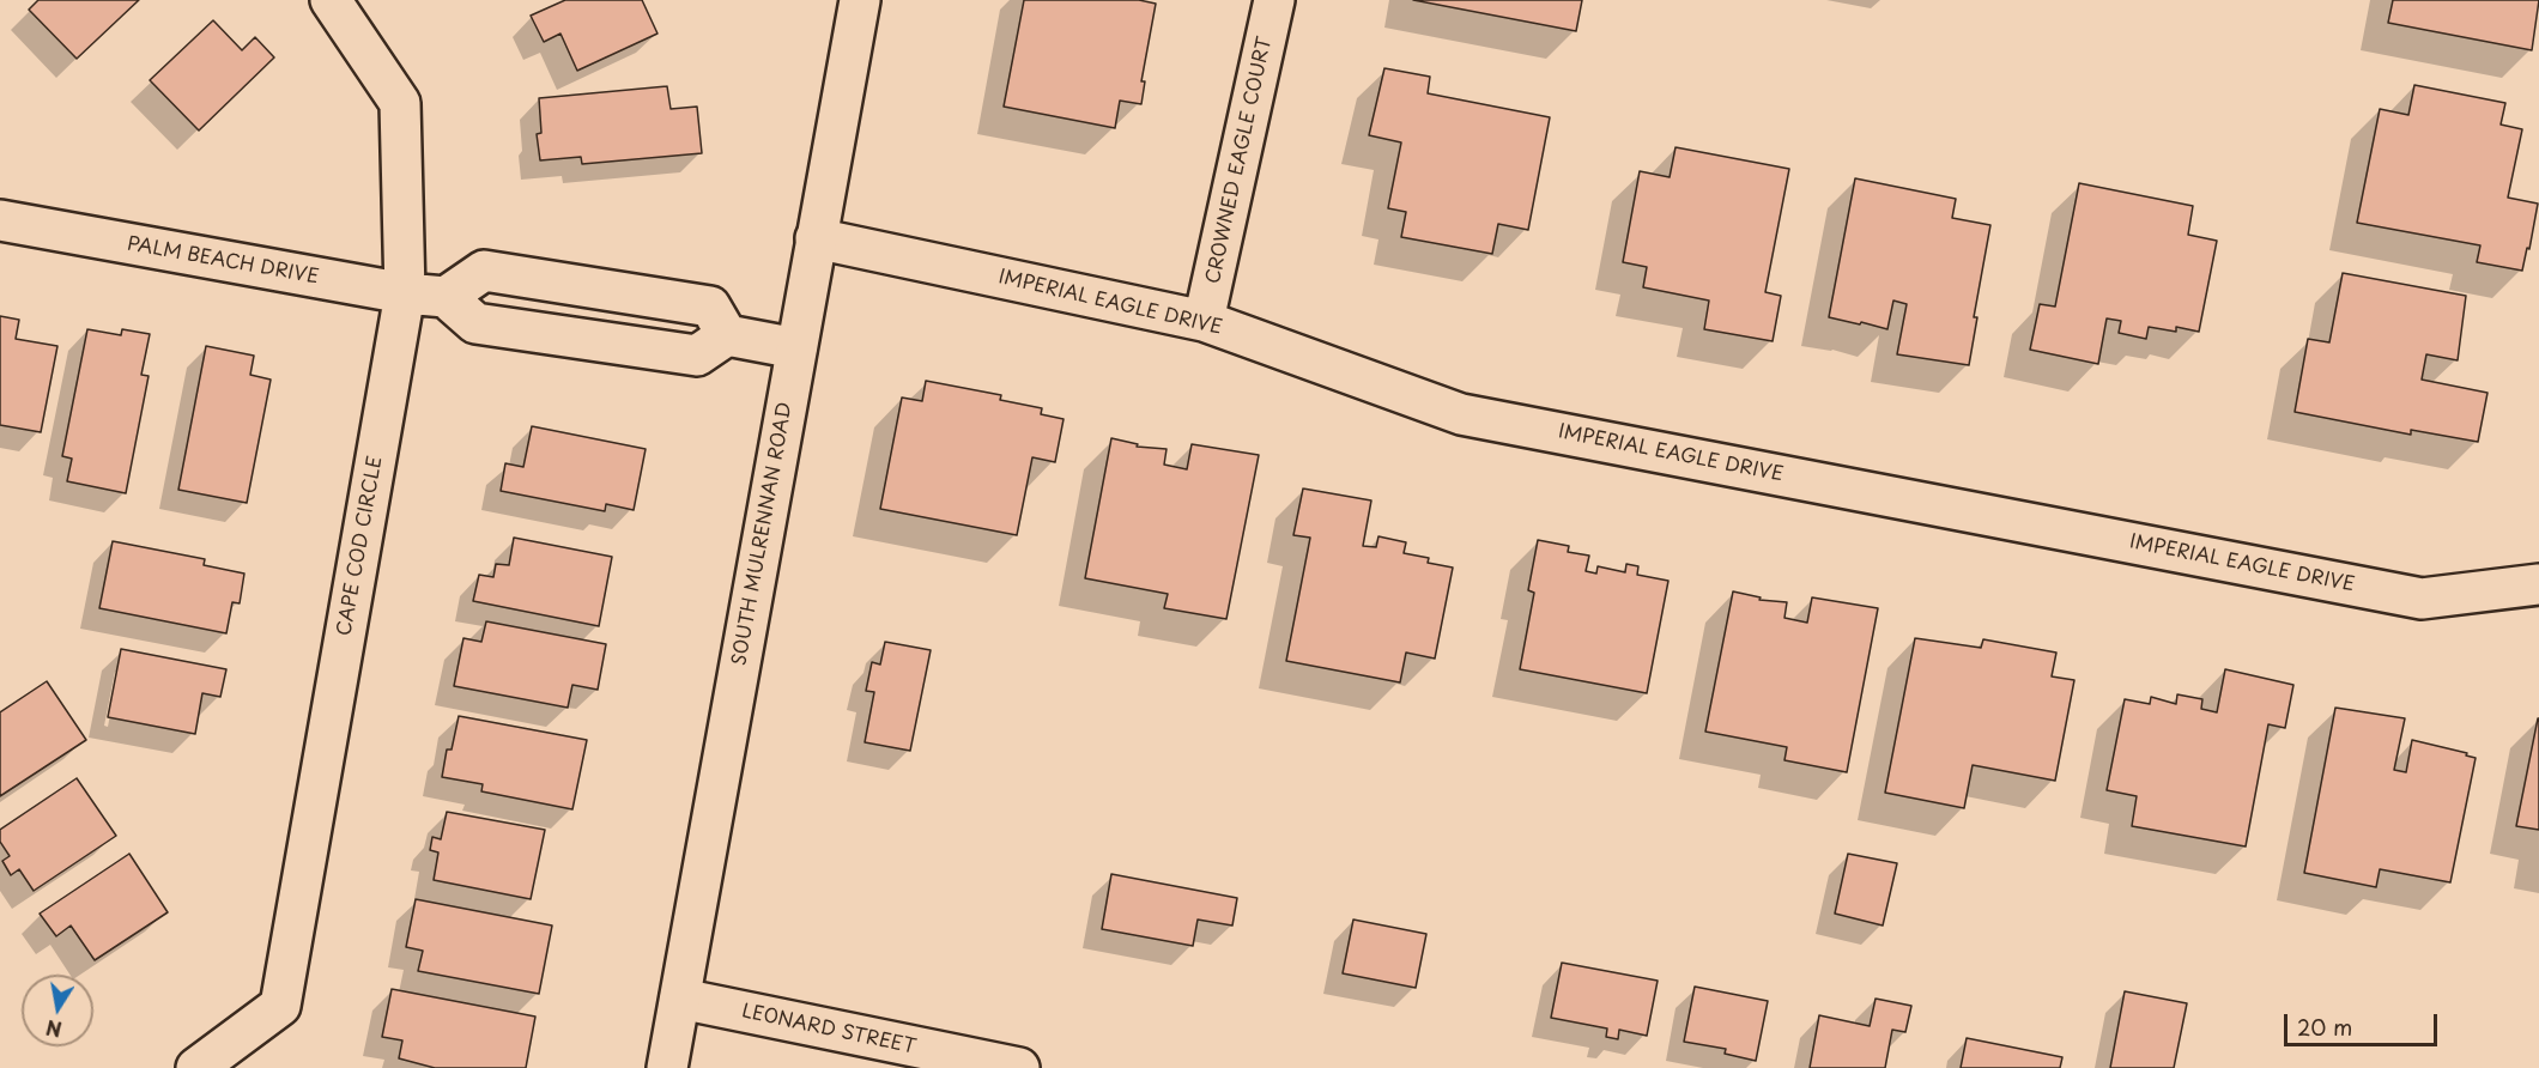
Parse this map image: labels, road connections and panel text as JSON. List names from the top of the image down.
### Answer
{
  "streets": {
    "street": [
      "CROWNED EAGLE COURT",
      "PALM BEACH DRIVE",
      "IMPERIAL EAGLE DRIVE",
      "SOUTH MULRENNAN ROAD",
      "CAPE COD CIRCLE",
      "LEONARD STREET"
    ]
  },
  "crossings": [
    ["CROWNED EAGLE COURT", "IMPERIAL EAGLE DRIVE"],
    ["PALM BEACH DRIVE", "CAPE COD CIRCLE"],
    ["IMPERIAL EAGLE DRIVE", "SOUTH MULRENNAN ROAD"],
    ["SOUTH MULRENNAN ROAD", "LEONARD STREET"]
  ],
  "scale_bar": "20 m",
  "north": "bottom"
}
